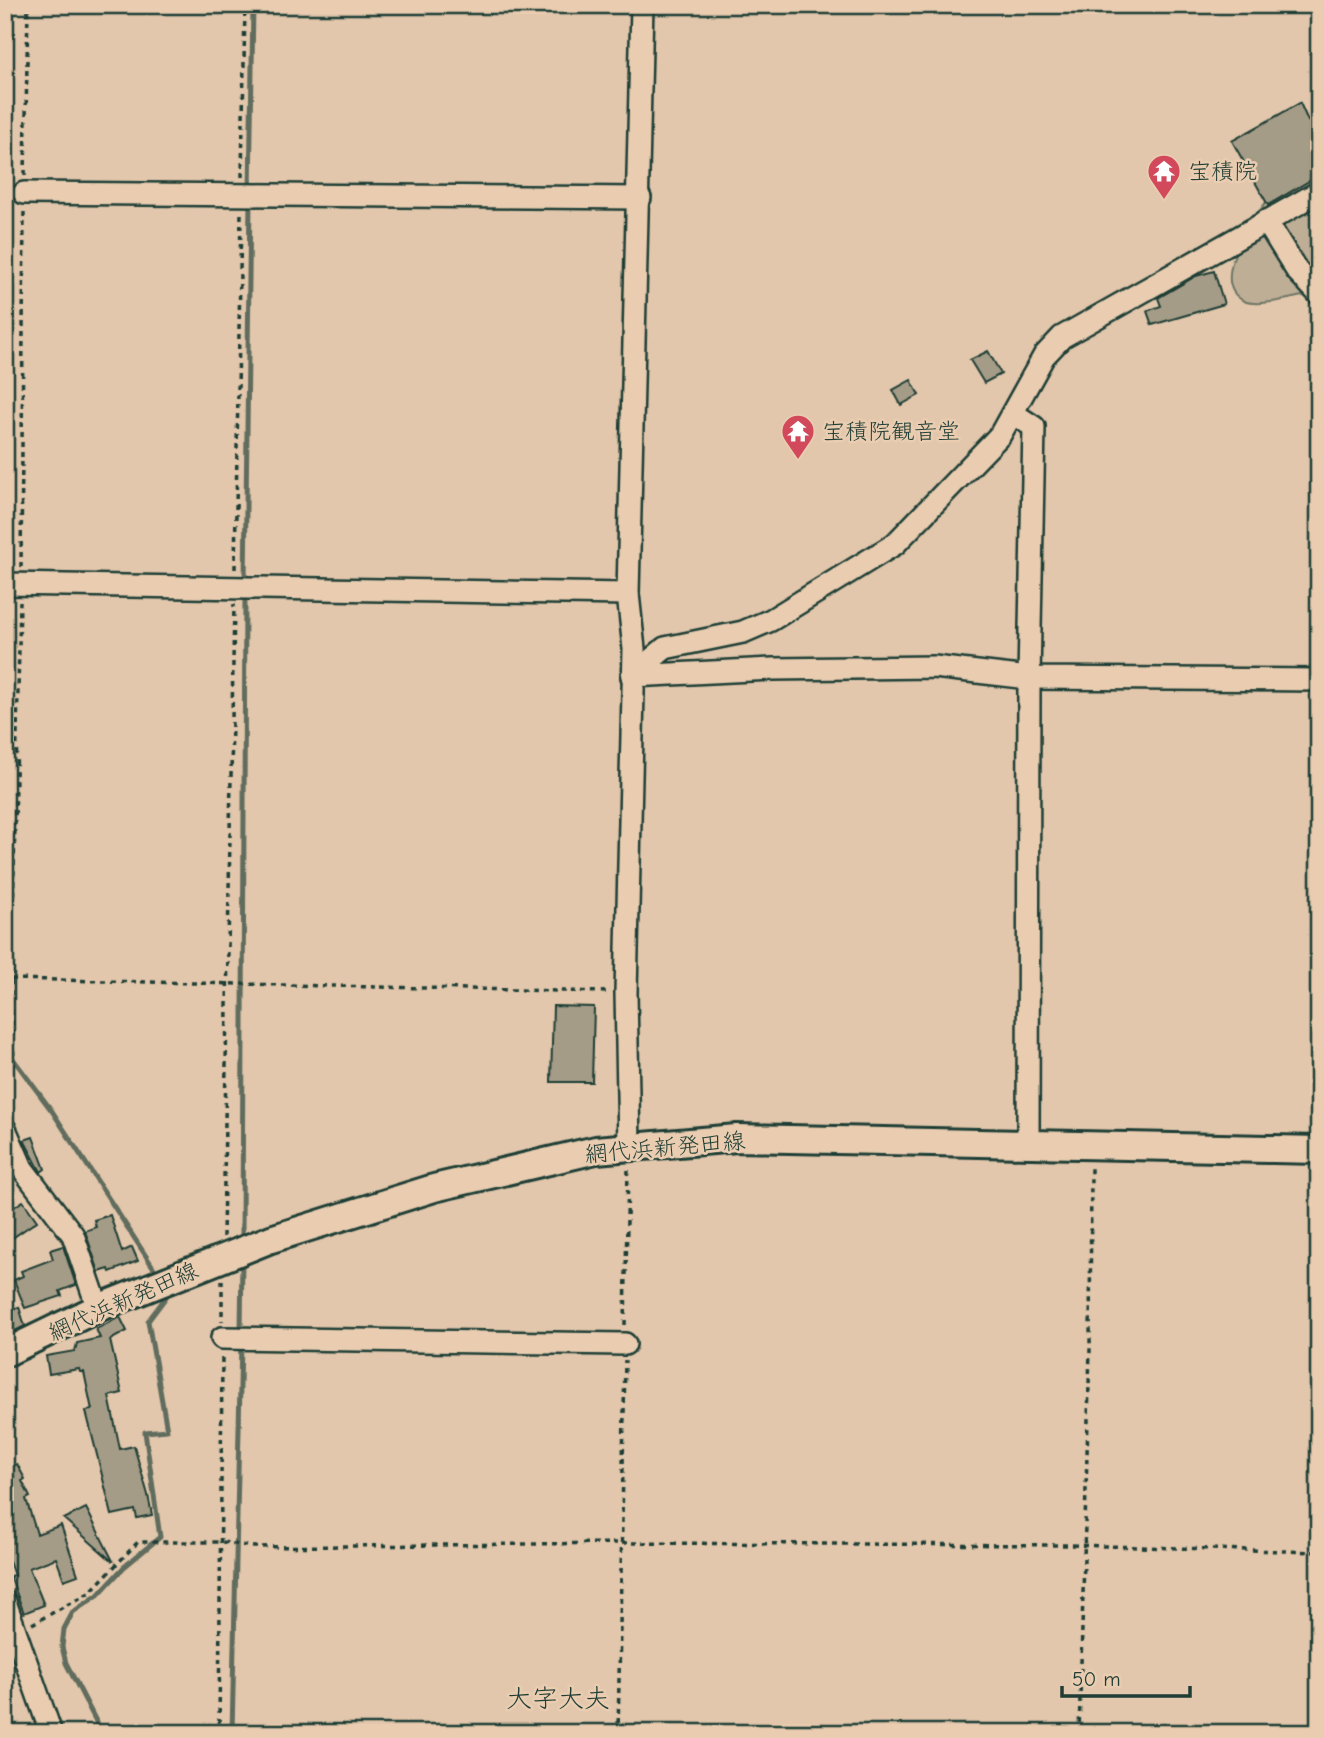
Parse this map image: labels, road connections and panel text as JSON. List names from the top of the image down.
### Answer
{
  "streets": {
    "main road": ["網代浜新発田線"]
  },
  "districts": ["大字大夫"],
  "places": {
    "temple": ["宝積院", "宝積院観音堂"]
  },
  "scale_bar": "50 m"
}
